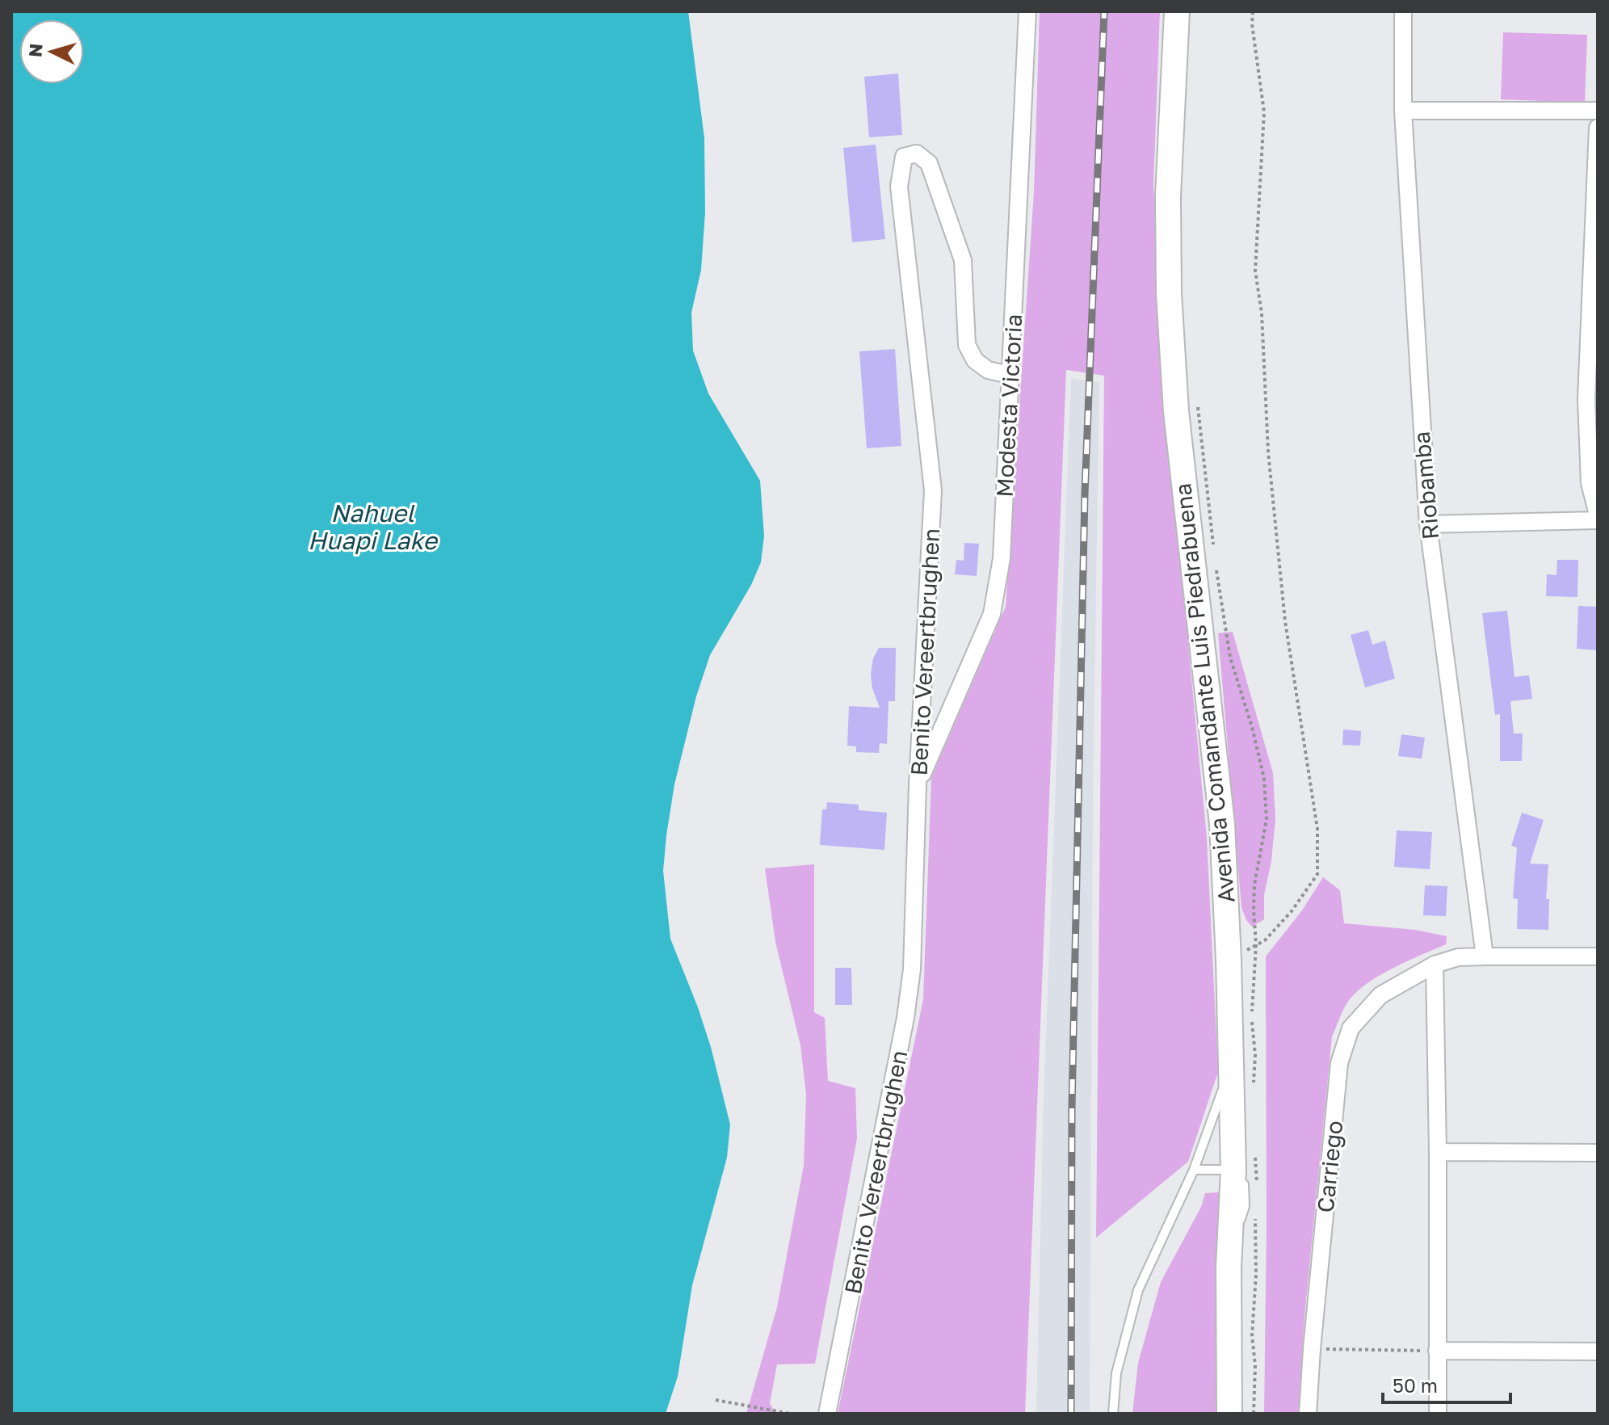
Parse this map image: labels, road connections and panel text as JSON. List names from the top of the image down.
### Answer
{
  "streets": {
    "main road": ["Avenida Comandante Luis Piedrabuena"],
    "street": [
      "Modesta Victoria",
      "Riobamba",
      "Benito Vereertbrughen",
      "Carriego"
    ]
  },
  "crossings": [
    ["Modesta Victoria", "Benito Vereertbrughen"],
    ["Riobamba", "Carriego"]
  ],
  "water": ["Nahuel Huapi Lake"],
  "scale_bar": "50 m",
  "north": "left"
}
